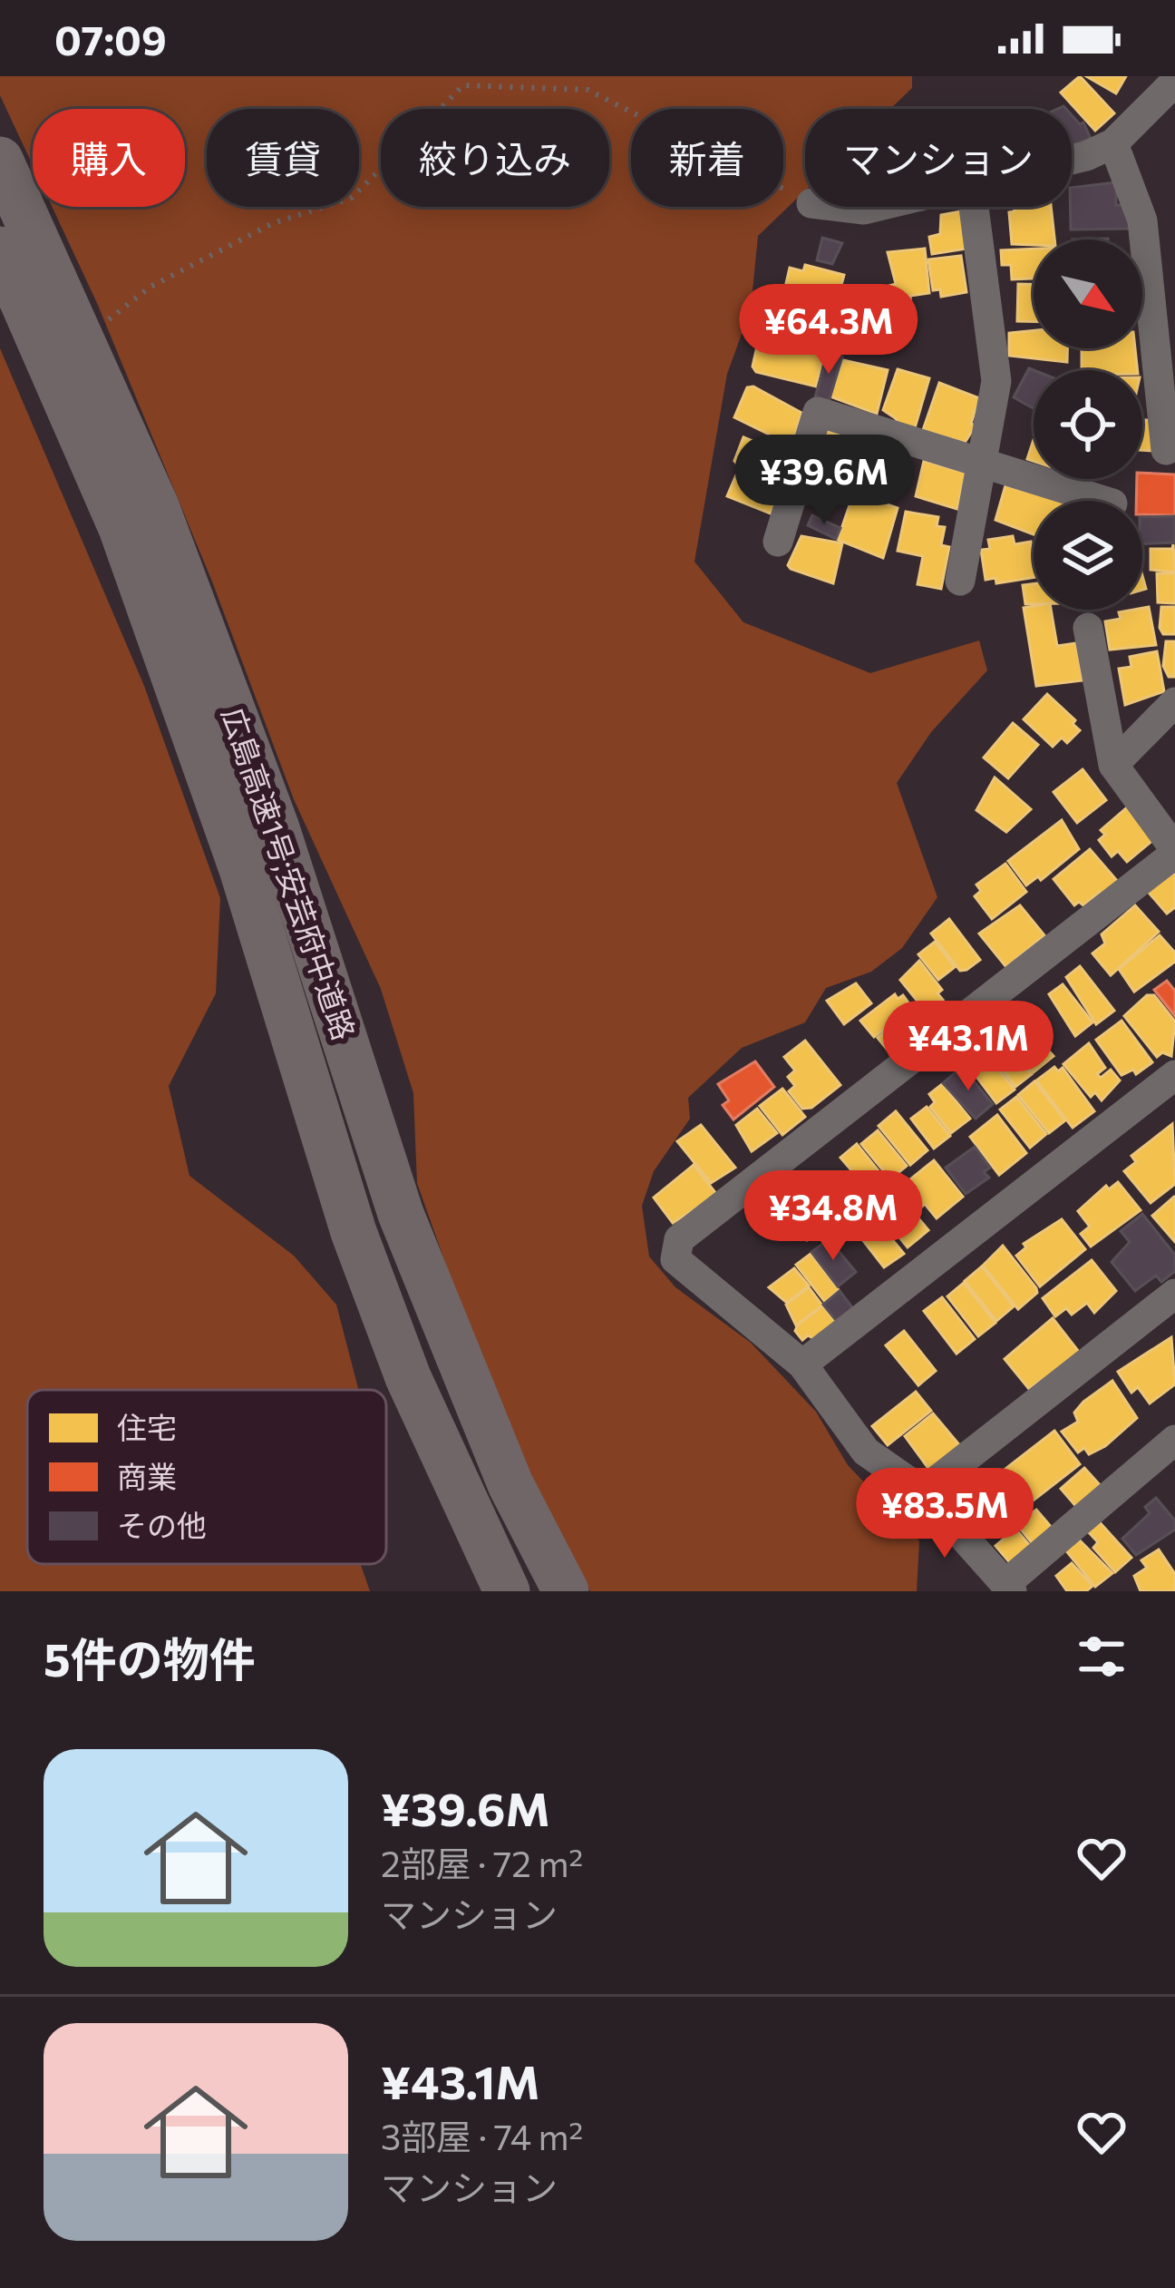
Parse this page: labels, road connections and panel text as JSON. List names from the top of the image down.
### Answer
{
  "streets": {
    "highway": ["広島高速1号;安芸府中道路"]
  },
  "legend": ["住宅", "商業", "その他"],
  "north": "bottom right",
  "page": {
    "status": "07:09",
    "chip": [
      "購入",
      "賃貸",
      "絞り込み",
      "新着",
      "マンション"
    ],
    "price": [
      "¥64.3M",
      "¥39.6M",
      "¥43.1M",
      "¥34.8M",
      "¥83.5M"
    ],
    "heading": "5件の物件",
    "list": [
      {
        "name": "¥39.6M",
        "note": "2部屋 · 72 m² · マンション"
      },
      {
        "name": "¥43.1M",
        "note": "3部屋 · 74 m² · マンション"
      }
    ]
  }
}
